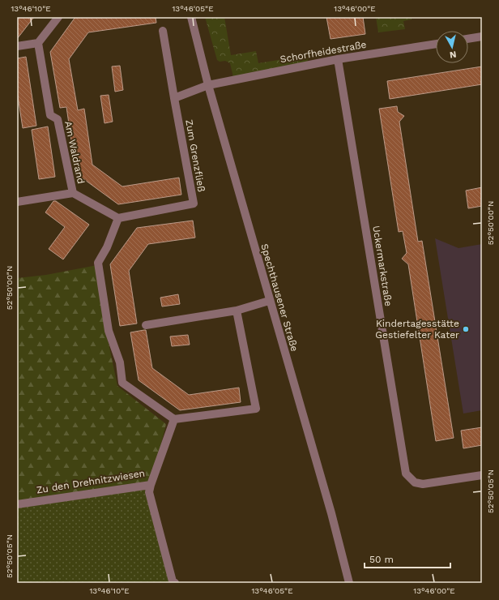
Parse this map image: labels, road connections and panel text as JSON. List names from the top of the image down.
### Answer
{
  "streets": {
    "street": [
      "Schorfheidestraße",
      "Am Waldrand",
      "Zum Grenzfließ",
      "Uckermarkstraße",
      "Spechthausener Straße",
      "Zu den Drehnitzwiesen"
    ]
  },
  "crossings": [
    ["Schorfheidestraße", "Uckermarkstraße"],
    ["Schorfheidestraße", "Spechthausener Straße"]
  ],
  "places": ["Kindertagesstätte Gestiefelter Kater"],
  "scale_bar": "50 m",
  "north": "bottom",
  "coordinates": [
    "13°46'10\"E",
    "13°46'05\"E",
    "13°46'00\"E",
    "52°50'00\"N",
    "52°50'05\"N"
  ]
}
